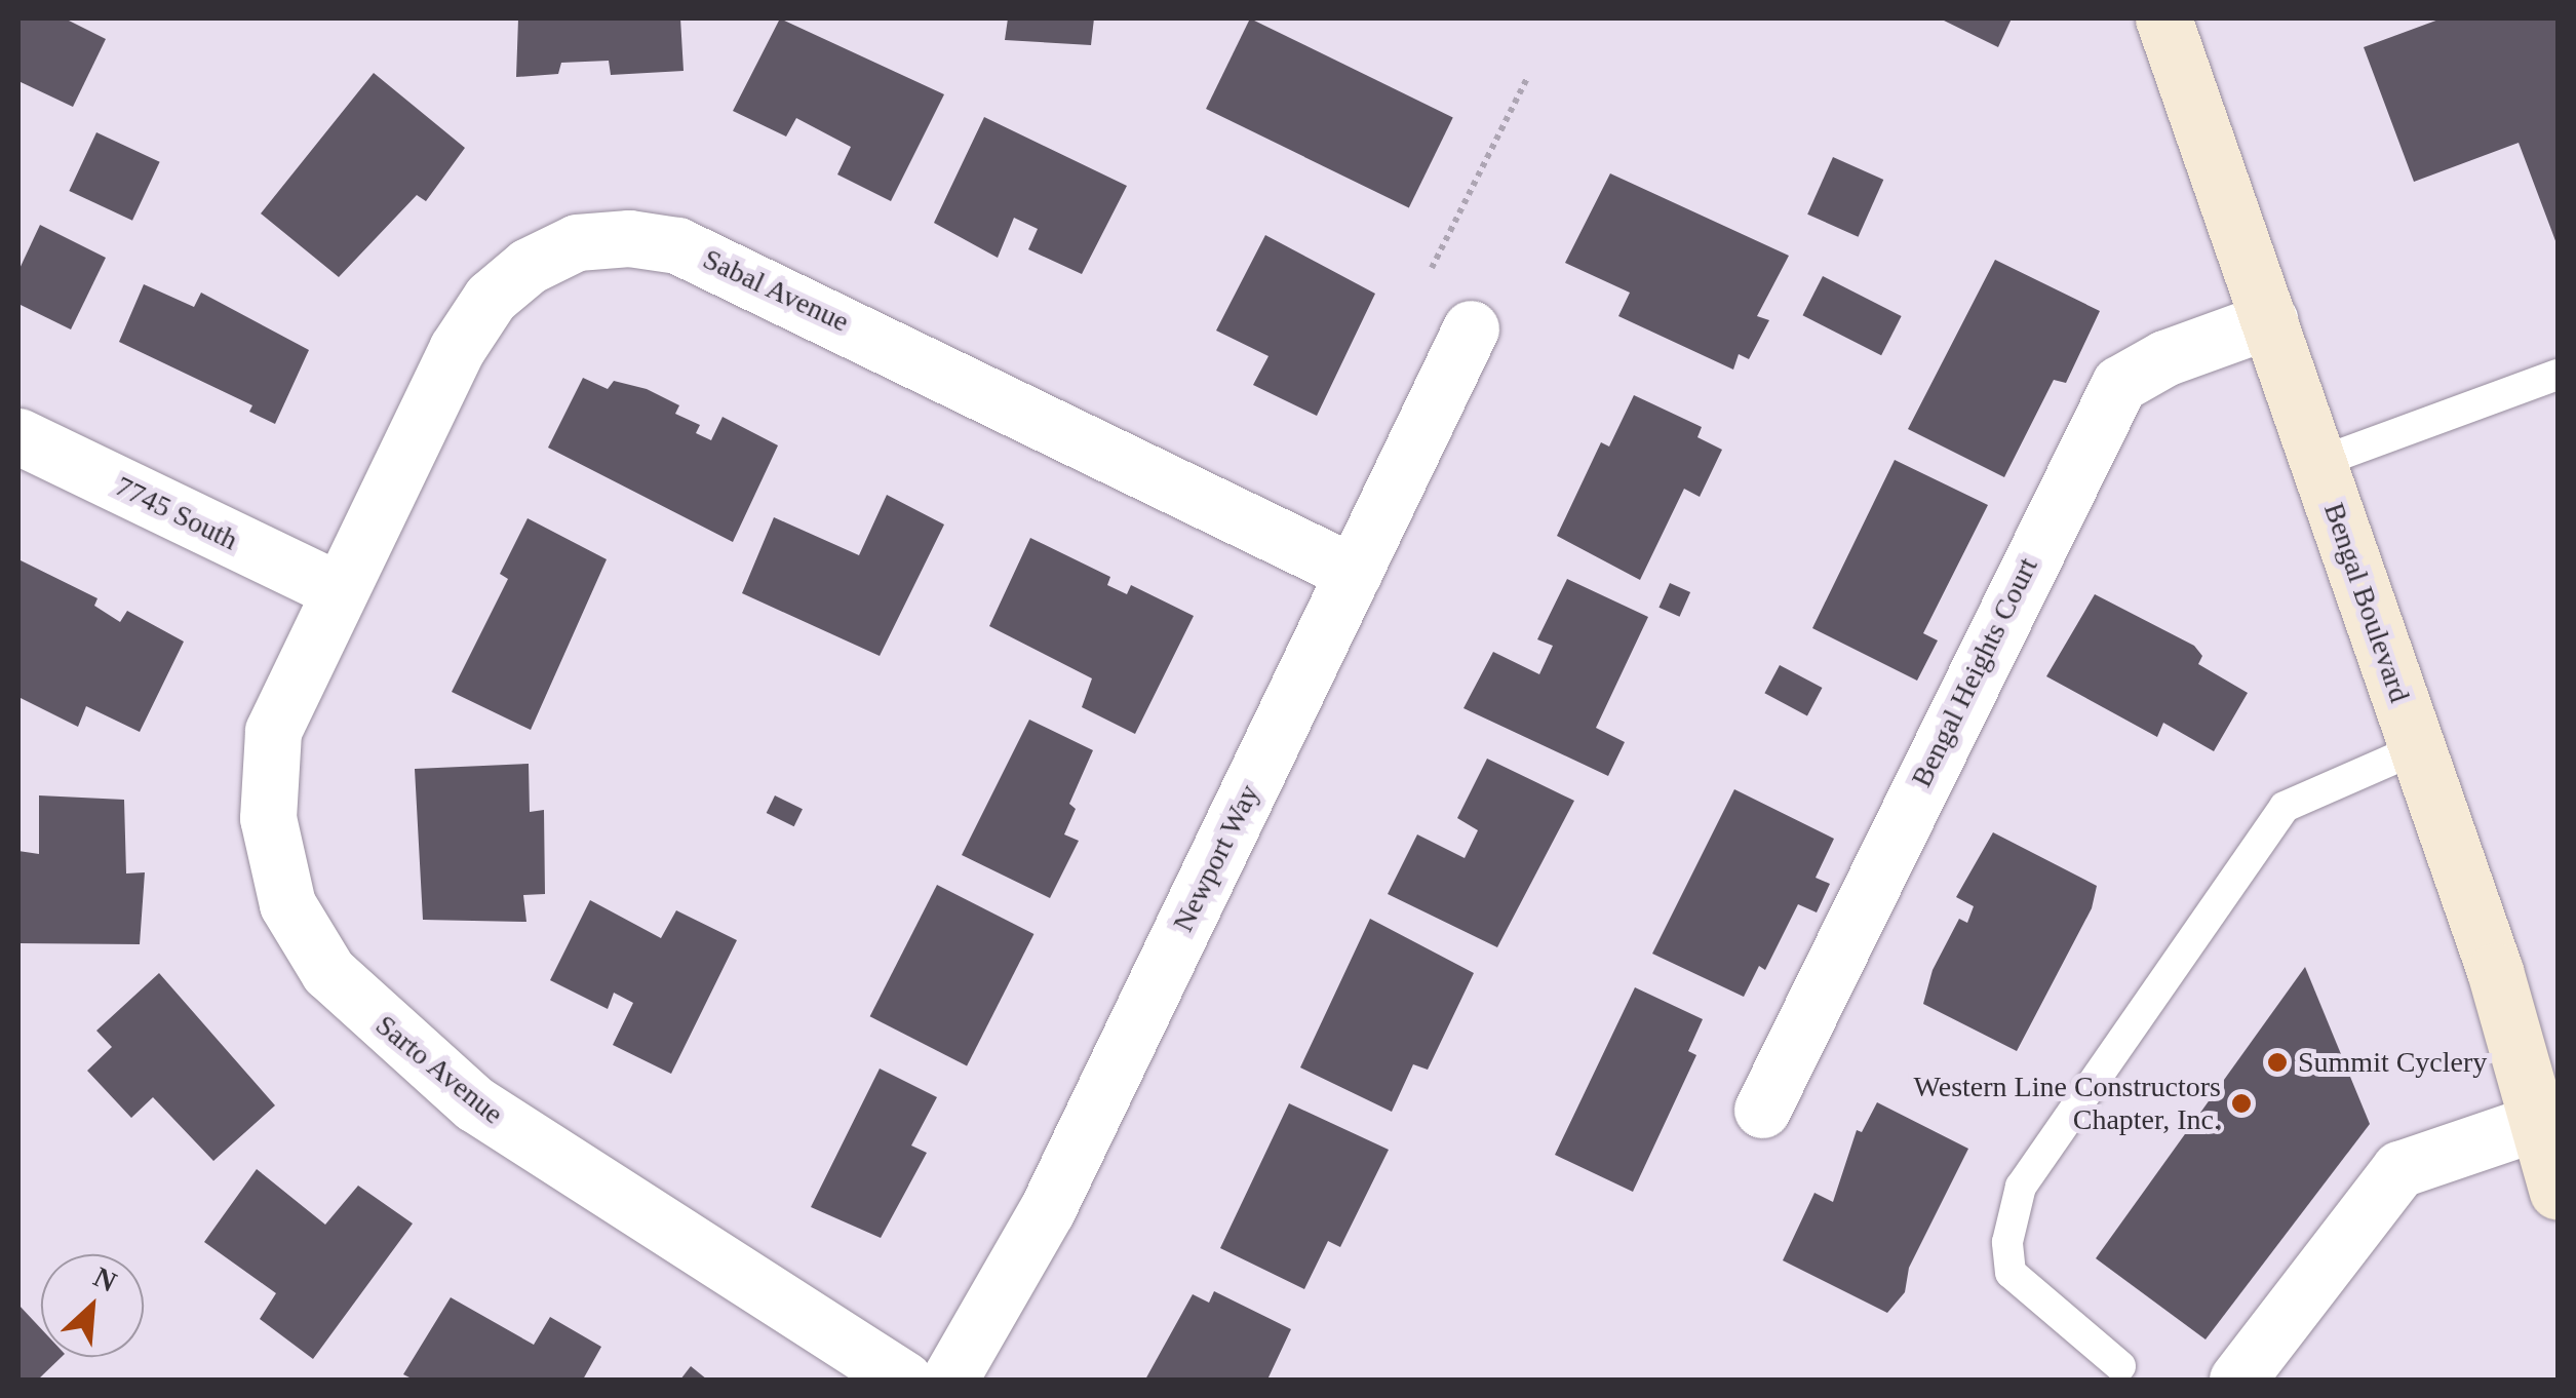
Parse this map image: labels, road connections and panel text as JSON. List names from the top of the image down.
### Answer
{
  "streets": {
    "main road": ["Bengal Boulevard"],
    "street": [
      "Sabal Avenue",
      "7745 South",
      "Bengal Heights Court",
      "Newport Way",
      "Sarto Avenue"
    ]
  },
  "crossings": [
    ["Sabal Avenue", "7745 South"],
    ["Sabal Avenue", "Newport Way"],
    ["Sabal Avenue", "Sarto Avenue"],
    ["7745 South", "Sarto Avenue"],
    ["Bengal Boulevard", "Bengal Heights Court"]
  ],
  "places": ["Summit Cyclery", "Western Line Constructors Chapter, Inc."],
  "north": "top right"
}
